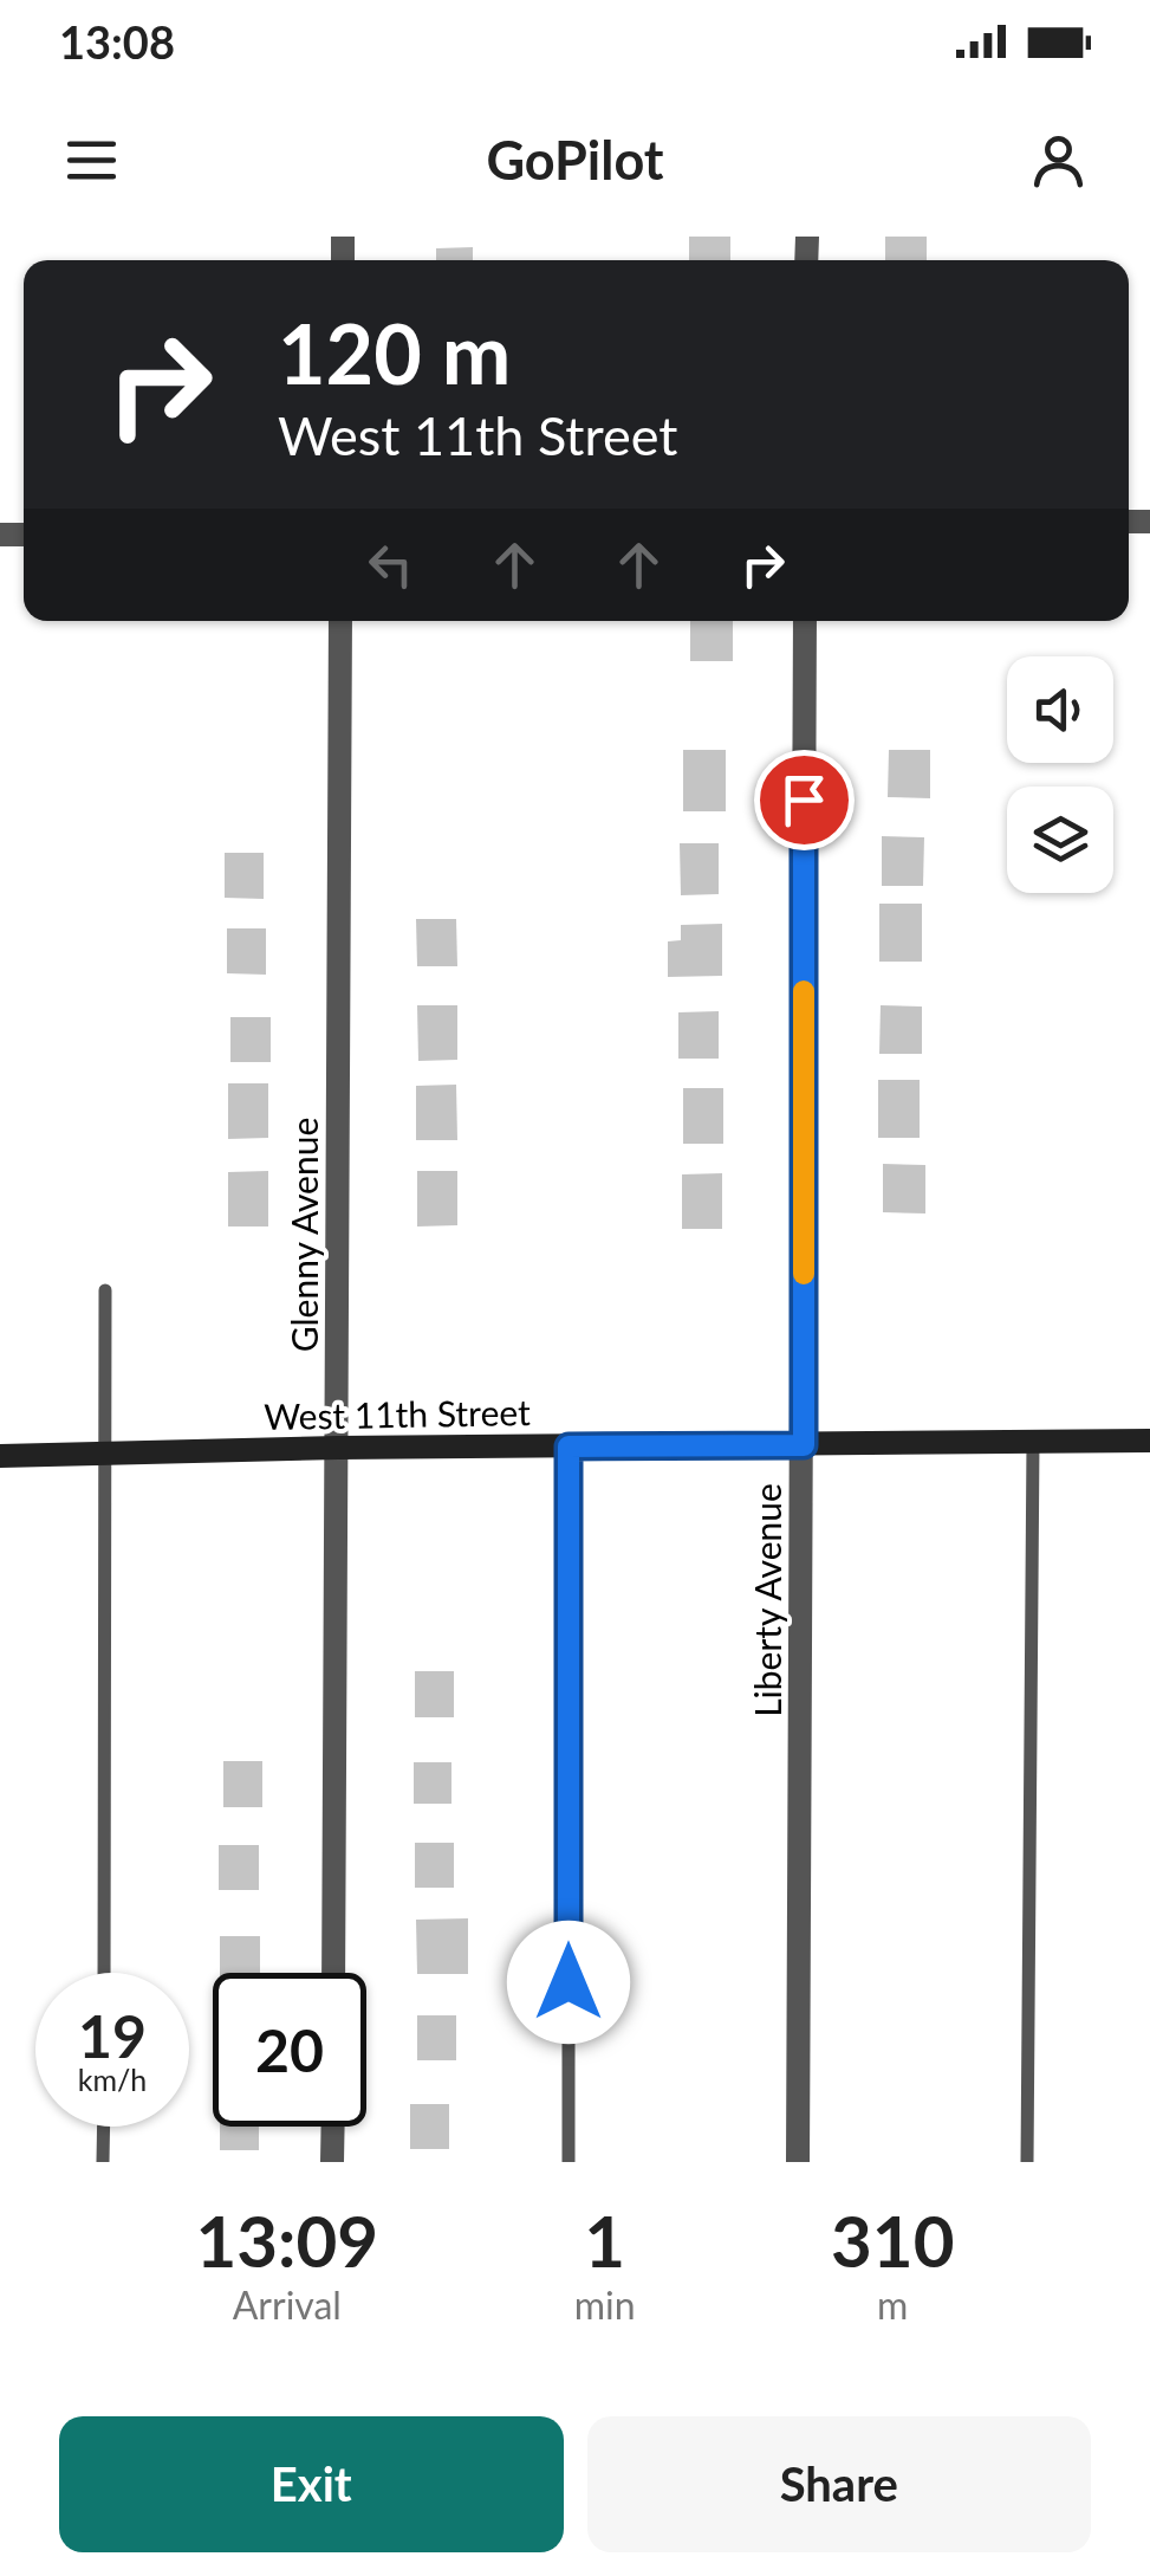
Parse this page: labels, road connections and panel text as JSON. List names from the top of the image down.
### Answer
{
  "streets": {
    "main road": ["West 11th Street"],
    "street": ["Glenny Avenue", "Liberty Avenue"]
  },
  "crossings": [
    ["Glenny Avenue", "West 11th Street"],
    ["West 11th Street", "Liberty Avenue"]
  ],
  "page": {
    "status": "13:08",
    "header": "GoPilot",
    "turn": ["120 m", "West 11th Street"],
    "speed": "19 km/h",
    "limit": "20",
    "eta": [
      "13:09",
      "Arrival",
      "1",
      "min",
      "310",
      "m"
    ],
    "buttons": ["Exit", "Share"]
  }
}
